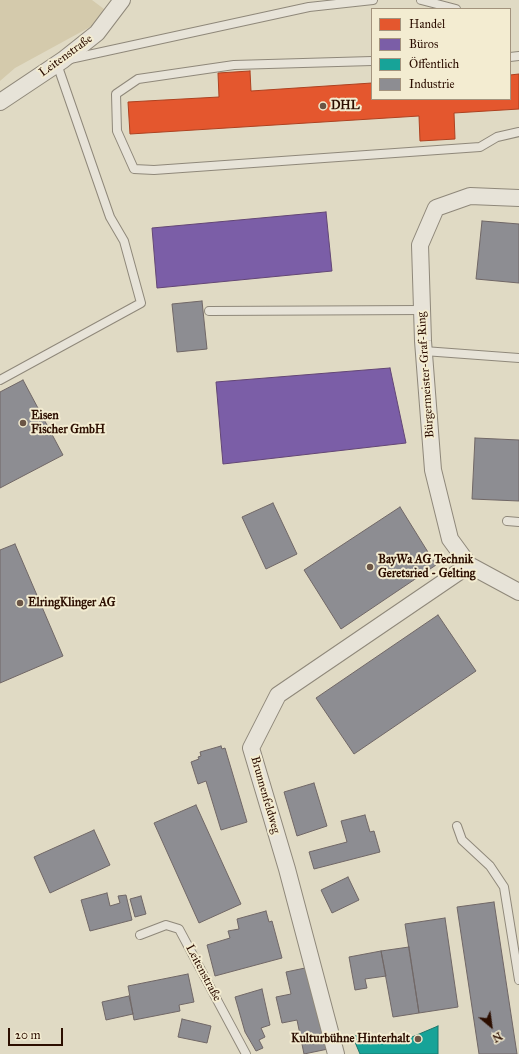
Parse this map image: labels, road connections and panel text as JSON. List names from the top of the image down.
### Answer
{
  "streets": {
    "street": ["Leitenstraße", "Bürgermeister-Graf-Ring", "Brunnenfeldweg"]
  },
  "crossings": [
    ["Bürgermeister-Graf-Ring", "Brunnenfeldweg"]
  ],
  "places": [
    "DHL",
    "Eisen Fischer GmbH",
    "BayWa AG Technik Geretsried - Gelting",
    "ElringKlinger AG",
    "Kulturbühne Hinterhalt"
  ],
  "legend": [
    "Handel",
    "Büros",
    "Öffentlich",
    "Industrie"
  ],
  "scale_bar": "20 m",
  "north": "bottom right"
}
